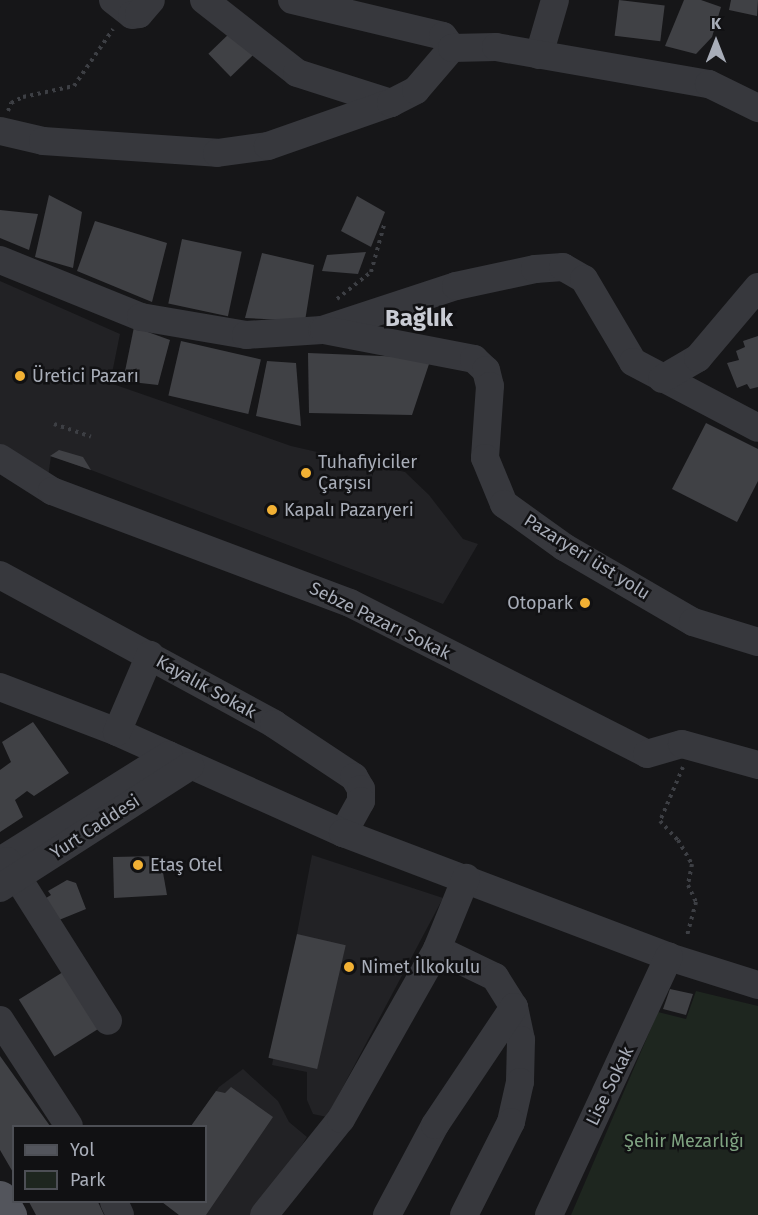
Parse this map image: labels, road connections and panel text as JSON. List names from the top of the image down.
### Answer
{
  "streets": {
    "street": [
      "Pazaryeri üst yolu",
      "Sebze Pazarı Sokak",
      "Kayalık Sokak",
      "Yurt Caddesi",
      "Lise Sokak"
    ]
  },
  "districts": ["Bağlık"],
  "parks": ["Şehir Mezarlığı"],
  "places": [
    "Üretici Pazarı",
    "Tuhafiyiciler Çarşısı",
    "Kapalı Pazaryeri",
    "Otopark",
    "Etaş Otel",
    "Nimet İlkokulu"
  ],
  "legend": ["Yol", "Park"],
  "north": "top"
}
